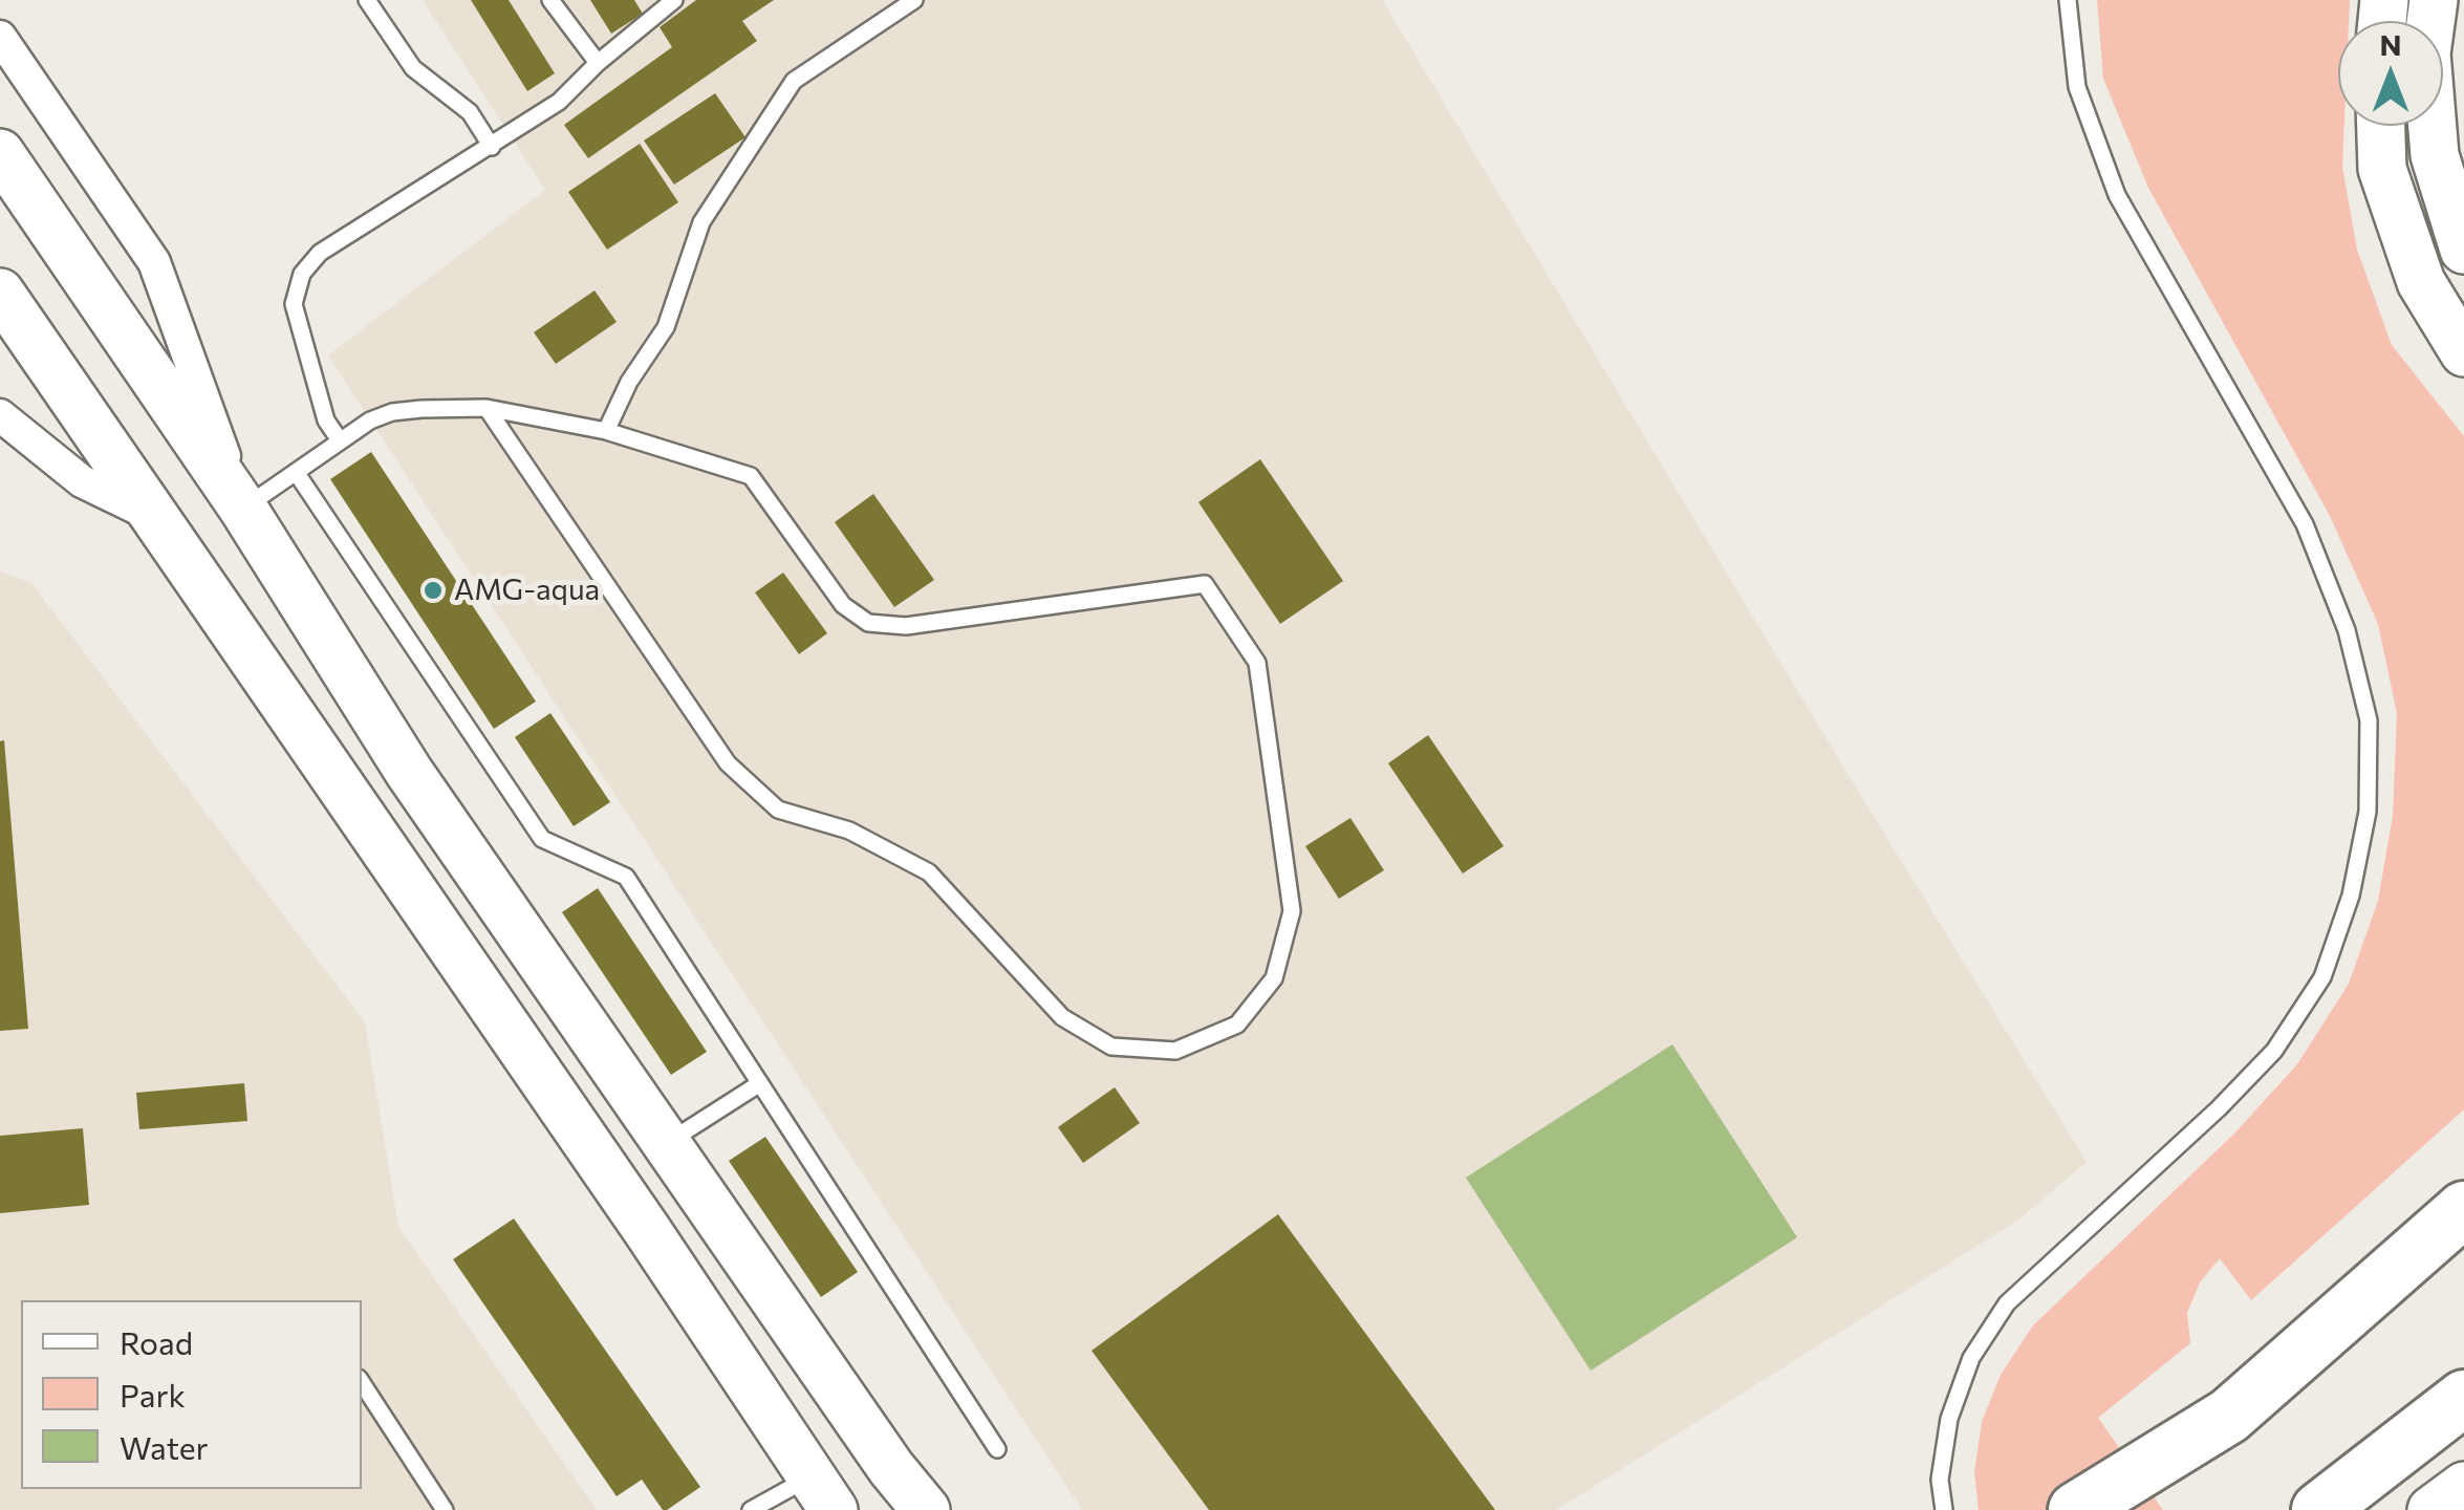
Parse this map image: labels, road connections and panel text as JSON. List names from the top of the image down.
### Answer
{
  "places": ["AMG-aqua"],
  "legend": ["Road", "Park", "Water"],
  "north": "top"
}
